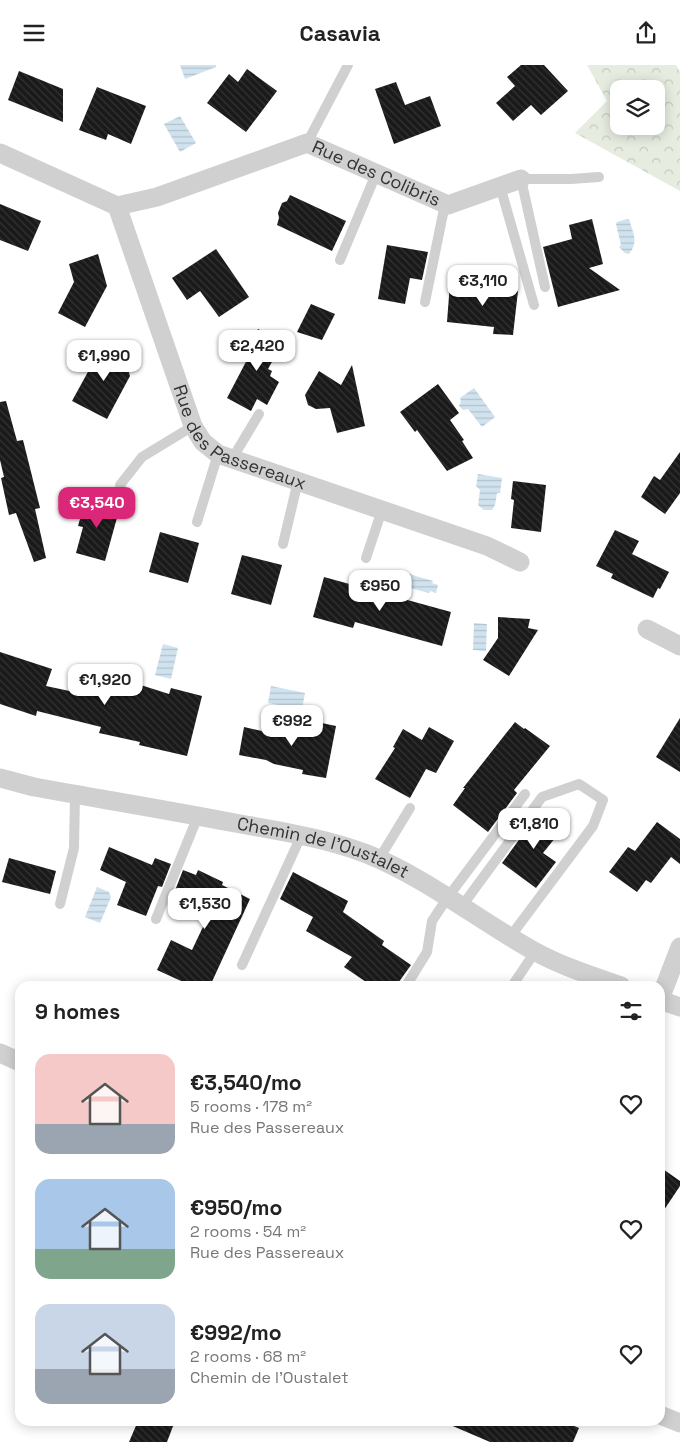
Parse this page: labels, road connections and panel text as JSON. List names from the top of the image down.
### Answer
{
  "streets": {
    "street": ["Rue des Colibris", "Rue des Passereaux", "Chemin de l'Oustalet"]
  },
  "crossings": [
    ["Rue des Colibris", "Rue des Passereaux"]
  ],
  "page": {
    "header": "Casavia",
    "price": [
      "€3,110",
      "€2,420",
      "€1,990",
      "€3,540",
      "€950",
      "€1,920",
      "€992",
      "€1,810",
      "€1,530"
    ],
    "heading": "9 homes",
    "list": [
      {
        "name": "€3,540/mo",
        "note": "5 rooms · 178 m² · Rue des Passereaux"
      },
      {
        "name": "€950/mo",
        "note": "2 rooms · 54 m² · Rue des Passereaux"
      },
      {
        "name": "€992/mo",
        "note": "2 rooms · 68 m² · Chemin de l'Oustalet"
      }
    ]
  }
}
